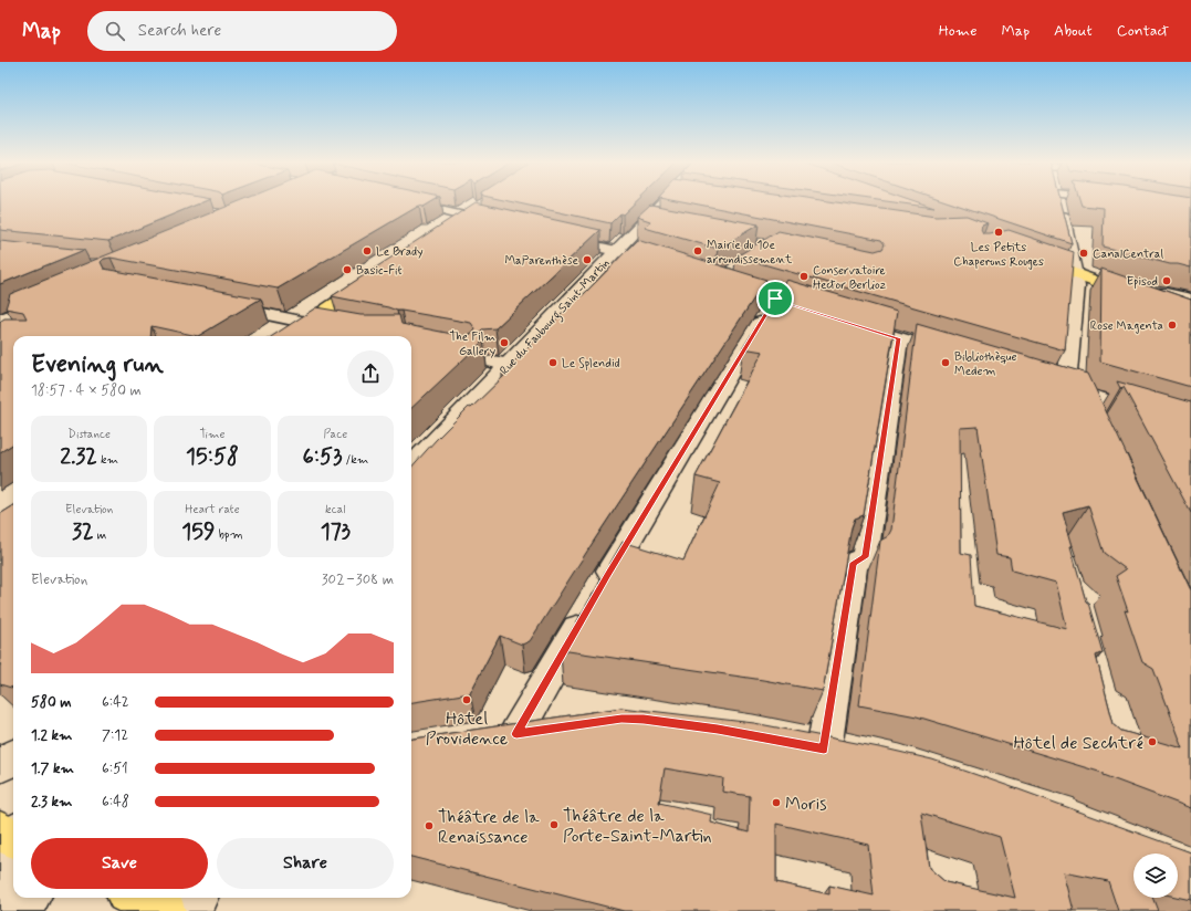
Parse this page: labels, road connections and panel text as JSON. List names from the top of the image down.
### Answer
{
  "streets": {
    "street": ["Rue du Faubourg Saint-Martin"]
  },
  "places": [
    "Les Petits Chaperons Rouges",
    "Le Brady",
    "Mairie du 10e arrondissement",
    "CanalCentral",
    "MaParenthèse",
    "Basic-Fit",
    "Conservatoire Hector Berlioz",
    "Episod",
    "Rose Magenta",
    "The Film Gallery",
    "Le Splendid",
    "Bibliothèque Medem",
    "Hôtel Providence",
    "Hôtel de Sechtré",
    "Moris",
    "Théâtre de la Porte-Saint-Martin",
    "Théâtre de la Renaissance"
  ],
  "page": {
    "header": "Map",
    "search": "Search here",
    "nav": [
      "Home",
      "Map",
      "About",
      "Contact"
    ],
    "heading": ["Evening run", "18:57 · 4 × 580 m"],
    "stats": [
      ["Distance", "2.32 km"],
      ["Time", "15:58"],
      ["Pace", "6:53 /km"],
      ["Elevation", "32 m"],
      ["Heart rate", "159 bpm"],
      ["kcal", "173"]
    ],
    "chart": ["Elevation", "302–308 m"],
    "list": [
      {
        "name": "580 m",
        "note": "6:42"
      },
      {
        "name": "1.2 km",
        "note": "7:12"
      },
      {
        "name": "1.7 km",
        "note": "6:51"
      },
      {
        "name": "2.3 km",
        "note": "6:48"
      }
    ],
    "buttons": ["Save", "Share"]
  }
}
